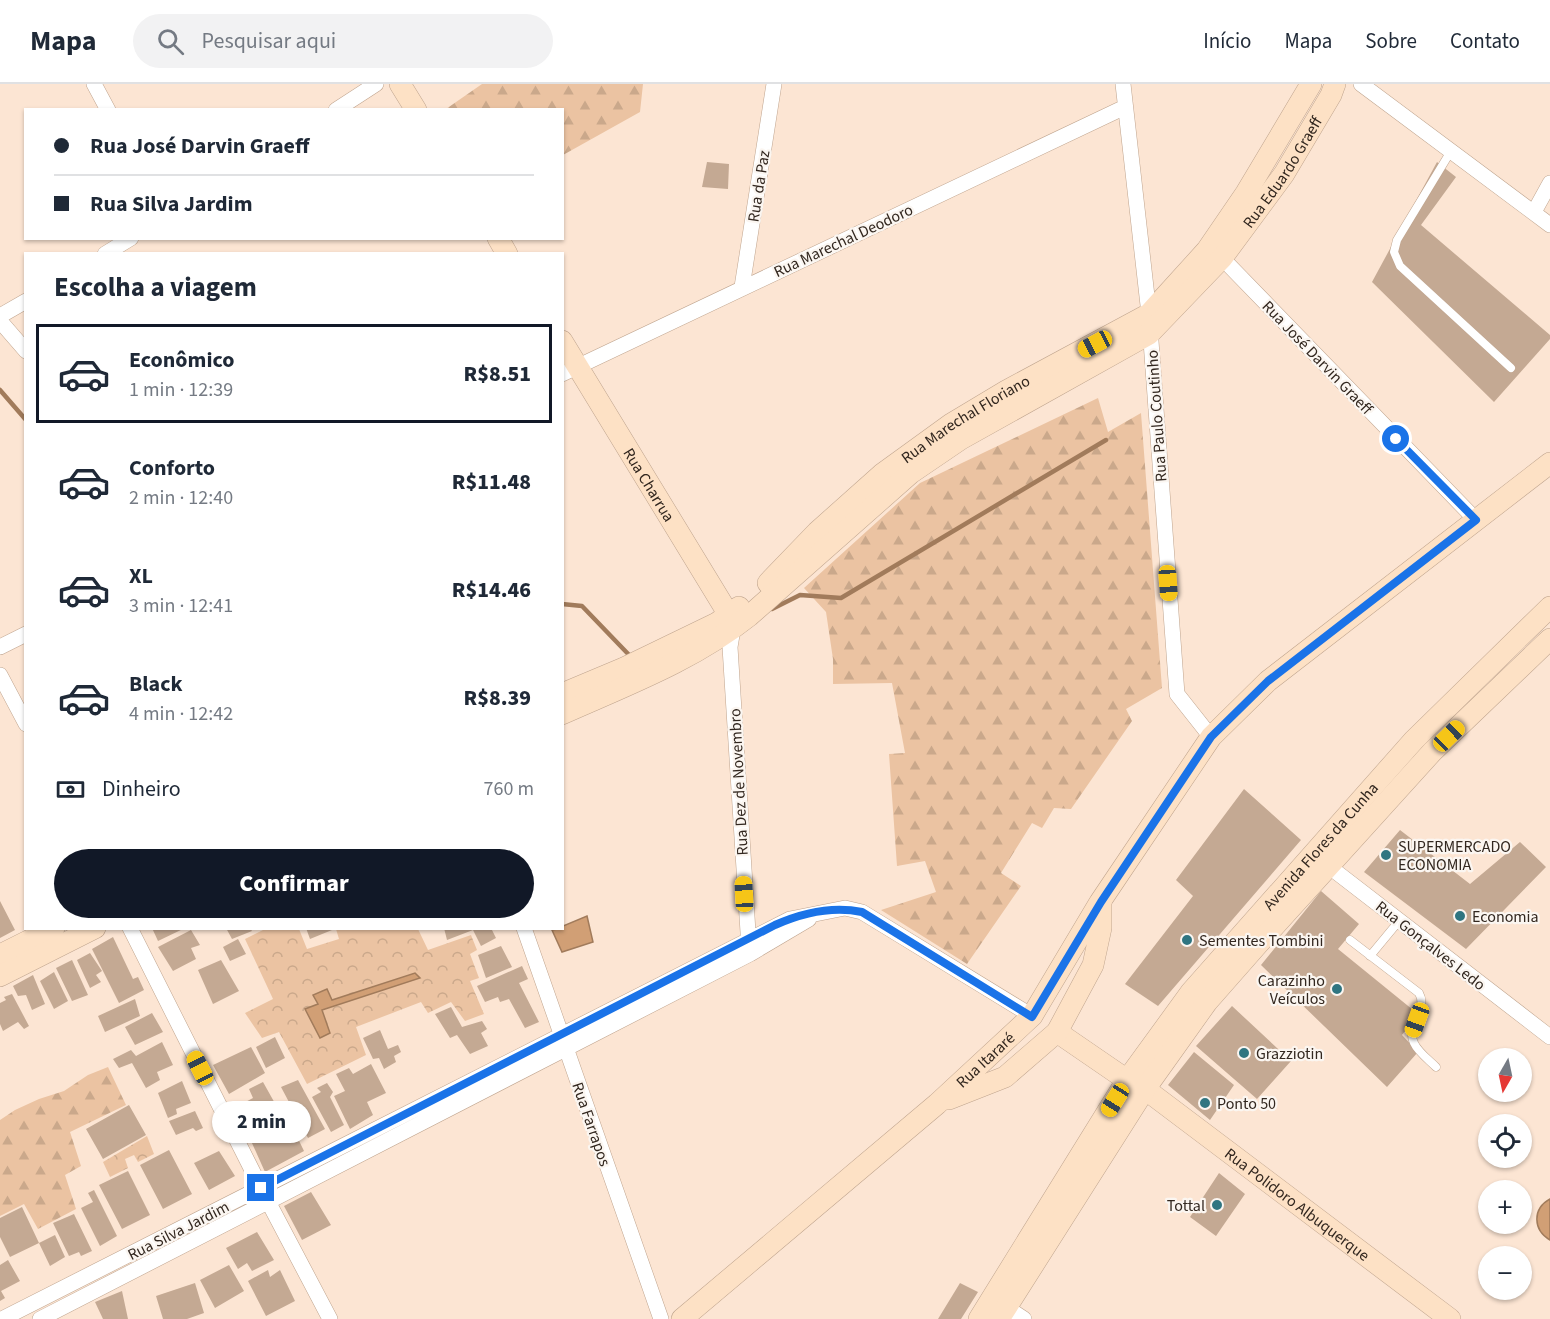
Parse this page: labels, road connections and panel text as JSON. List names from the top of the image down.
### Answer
{
  "streets": {
    "street": [
      "Rua Eduardo Graeff",
      "Rua da Paz",
      "Rua Marechal Deodoro",
      "Rua José Darvin Graeff",
      "Rua Paulo Coutinho",
      "Rua Marechal Floriano",
      "Rua Charrua",
      "Rua Dez de Novembro",
      "Avenida Flores da Cunha",
      "Rua Gonçalves Ledo",
      "Rua Itararé",
      "Rua Farrapos",
      "Rua Polidoro Albuquerque",
      "Rua Silva Jardim"
    ]
  },
  "crossings": [
    ["Rua Eduardo Graeff", "Rua José Darvin Graeff"],
    ["Rua Eduardo Graeff", "Rua Marechal Floriano"],
    ["Rua da Paz", "Rua Marechal Deodoro"],
    ["Rua Marechal Deodoro", "Rua Paulo Coutinho"],
    ["Rua Marechal Deodoro", "Rua Charrua"],
    ["Rua José Darvin Graeff", "Rua Marechal Floriano"],
    ["Rua José Darvin Graeff", "Rua Itararé"],
    ["Rua Paulo Coutinho", "Rua Marechal Floriano"],
    ["Rua Paulo Coutinho", "Rua Itararé"],
    ["Rua Marechal Floriano", "Rua Charrua"],
    ["Rua Marechal Floriano", "Rua Dez de Novembro"],
    ["Rua Charrua", "Rua Dez de Novembro"],
    ["Rua Dez de Novembro", "Rua Silva Jardim"],
    ["Avenida Flores da Cunha", "Rua Gonçalves Ledo"],
    ["Avenida Flores da Cunha", "Rua Polidoro Albuquerque"],
    ["Rua Itararé", "Rua Silva Jardim"],
    ["Rua Farrapos", "Rua Silva Jardim"]
  ],
  "places": [
    "SUPERMERCADO ECONOMIA",
    "Economia",
    "Sementes Tombini",
    "Carazinho Veículos",
    "Grazziotin",
    "Ponto 50",
    "Tottal"
  ],
  "north": "bottom",
  "page": {
    "header": "Mapa",
    "search": "Pesquisar aqui",
    "nav": [
      "Início",
      "Mapa",
      "Sobre",
      "Contato"
    ],
    "banner": ["Rua José Darvin Graeff", "Rua Silva Jardim"],
    "heading": "Escolha a viagem",
    "list": [
      {
        "name": "Econômico",
        "note": "1 min · 12:39",
        "value": "R$8.51"
      },
      {
        "name": "Conforto",
        "note": "2 min · 12:40",
        "value": "R$11.48"
      },
      {
        "name": "XL",
        "note": "3 min · 12:41",
        "value": "R$14.46"
      },
      {
        "name": "Black",
        "note": "4 min · 12:42",
        "value": "R$8.39"
      }
    ],
    "pay": ["Dinheiro", "760 m"],
    "buttons": "Confirmar",
    "map_buttons": ["+", "−"],
    "bubble": "2 min"
  }
}
